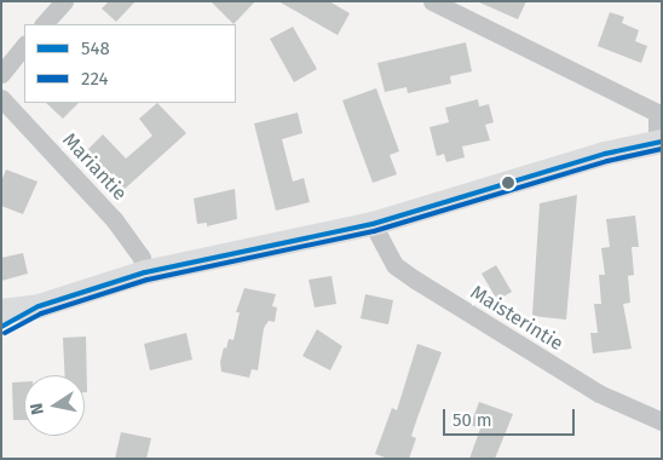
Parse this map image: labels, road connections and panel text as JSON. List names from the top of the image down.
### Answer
{
  "streets": {
    "street": ["Mariantie", "Maisterintie"]
  },
  "lines": ["transit line 548", "transit line 224"],
  "legend": ["548", "224"],
  "scale_bar": "50 m",
  "north": "left"
}
